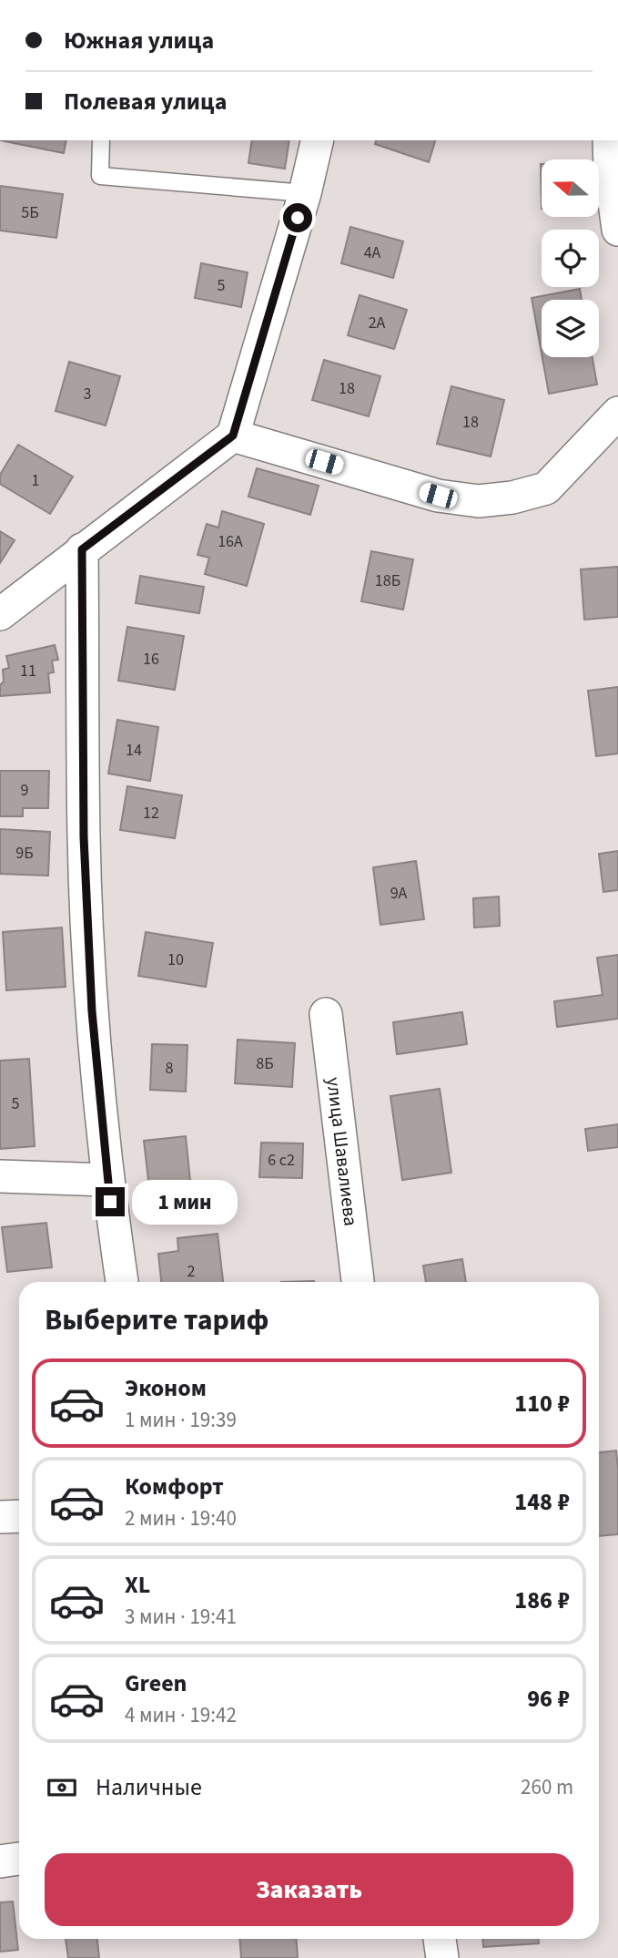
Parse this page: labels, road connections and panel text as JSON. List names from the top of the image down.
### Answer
{
  "streets": {
    "street": ["улица Шавалиева"]
  },
  "house_numbers": [
    "5Б",
    "4А",
    "5",
    "2А",
    "18",
    "3",
    "18",
    "1",
    "16А",
    "18Б",
    "16",
    "11",
    "14",
    "9",
    "12",
    "9Б",
    "9А",
    "10",
    "8Б",
    "8",
    "5",
    "6 с2",
    "2"
  ],
  "north": "left",
  "page": {
    "banner": ["Южная улица", "Полевая улица"],
    "bubble": "1 мин",
    "heading": "Выберите тариф",
    "list": [
      {
        "name": "Эконом",
        "note": "1 мин · 19:39",
        "value": "110 ₽"
      },
      {
        "name": "Комфорт",
        "note": "2 мин · 19:40",
        "value": "148 ₽"
      },
      {
        "name": "XL",
        "note": "3 мин · 19:41",
        "value": "186 ₽"
      },
      {
        "name": "Green",
        "note": "4 мин · 19:42",
        "value": "96 ₽"
      }
    ],
    "pay": ["Наличные", "260 m"],
    "buttons": "Заказать"
  }
}
